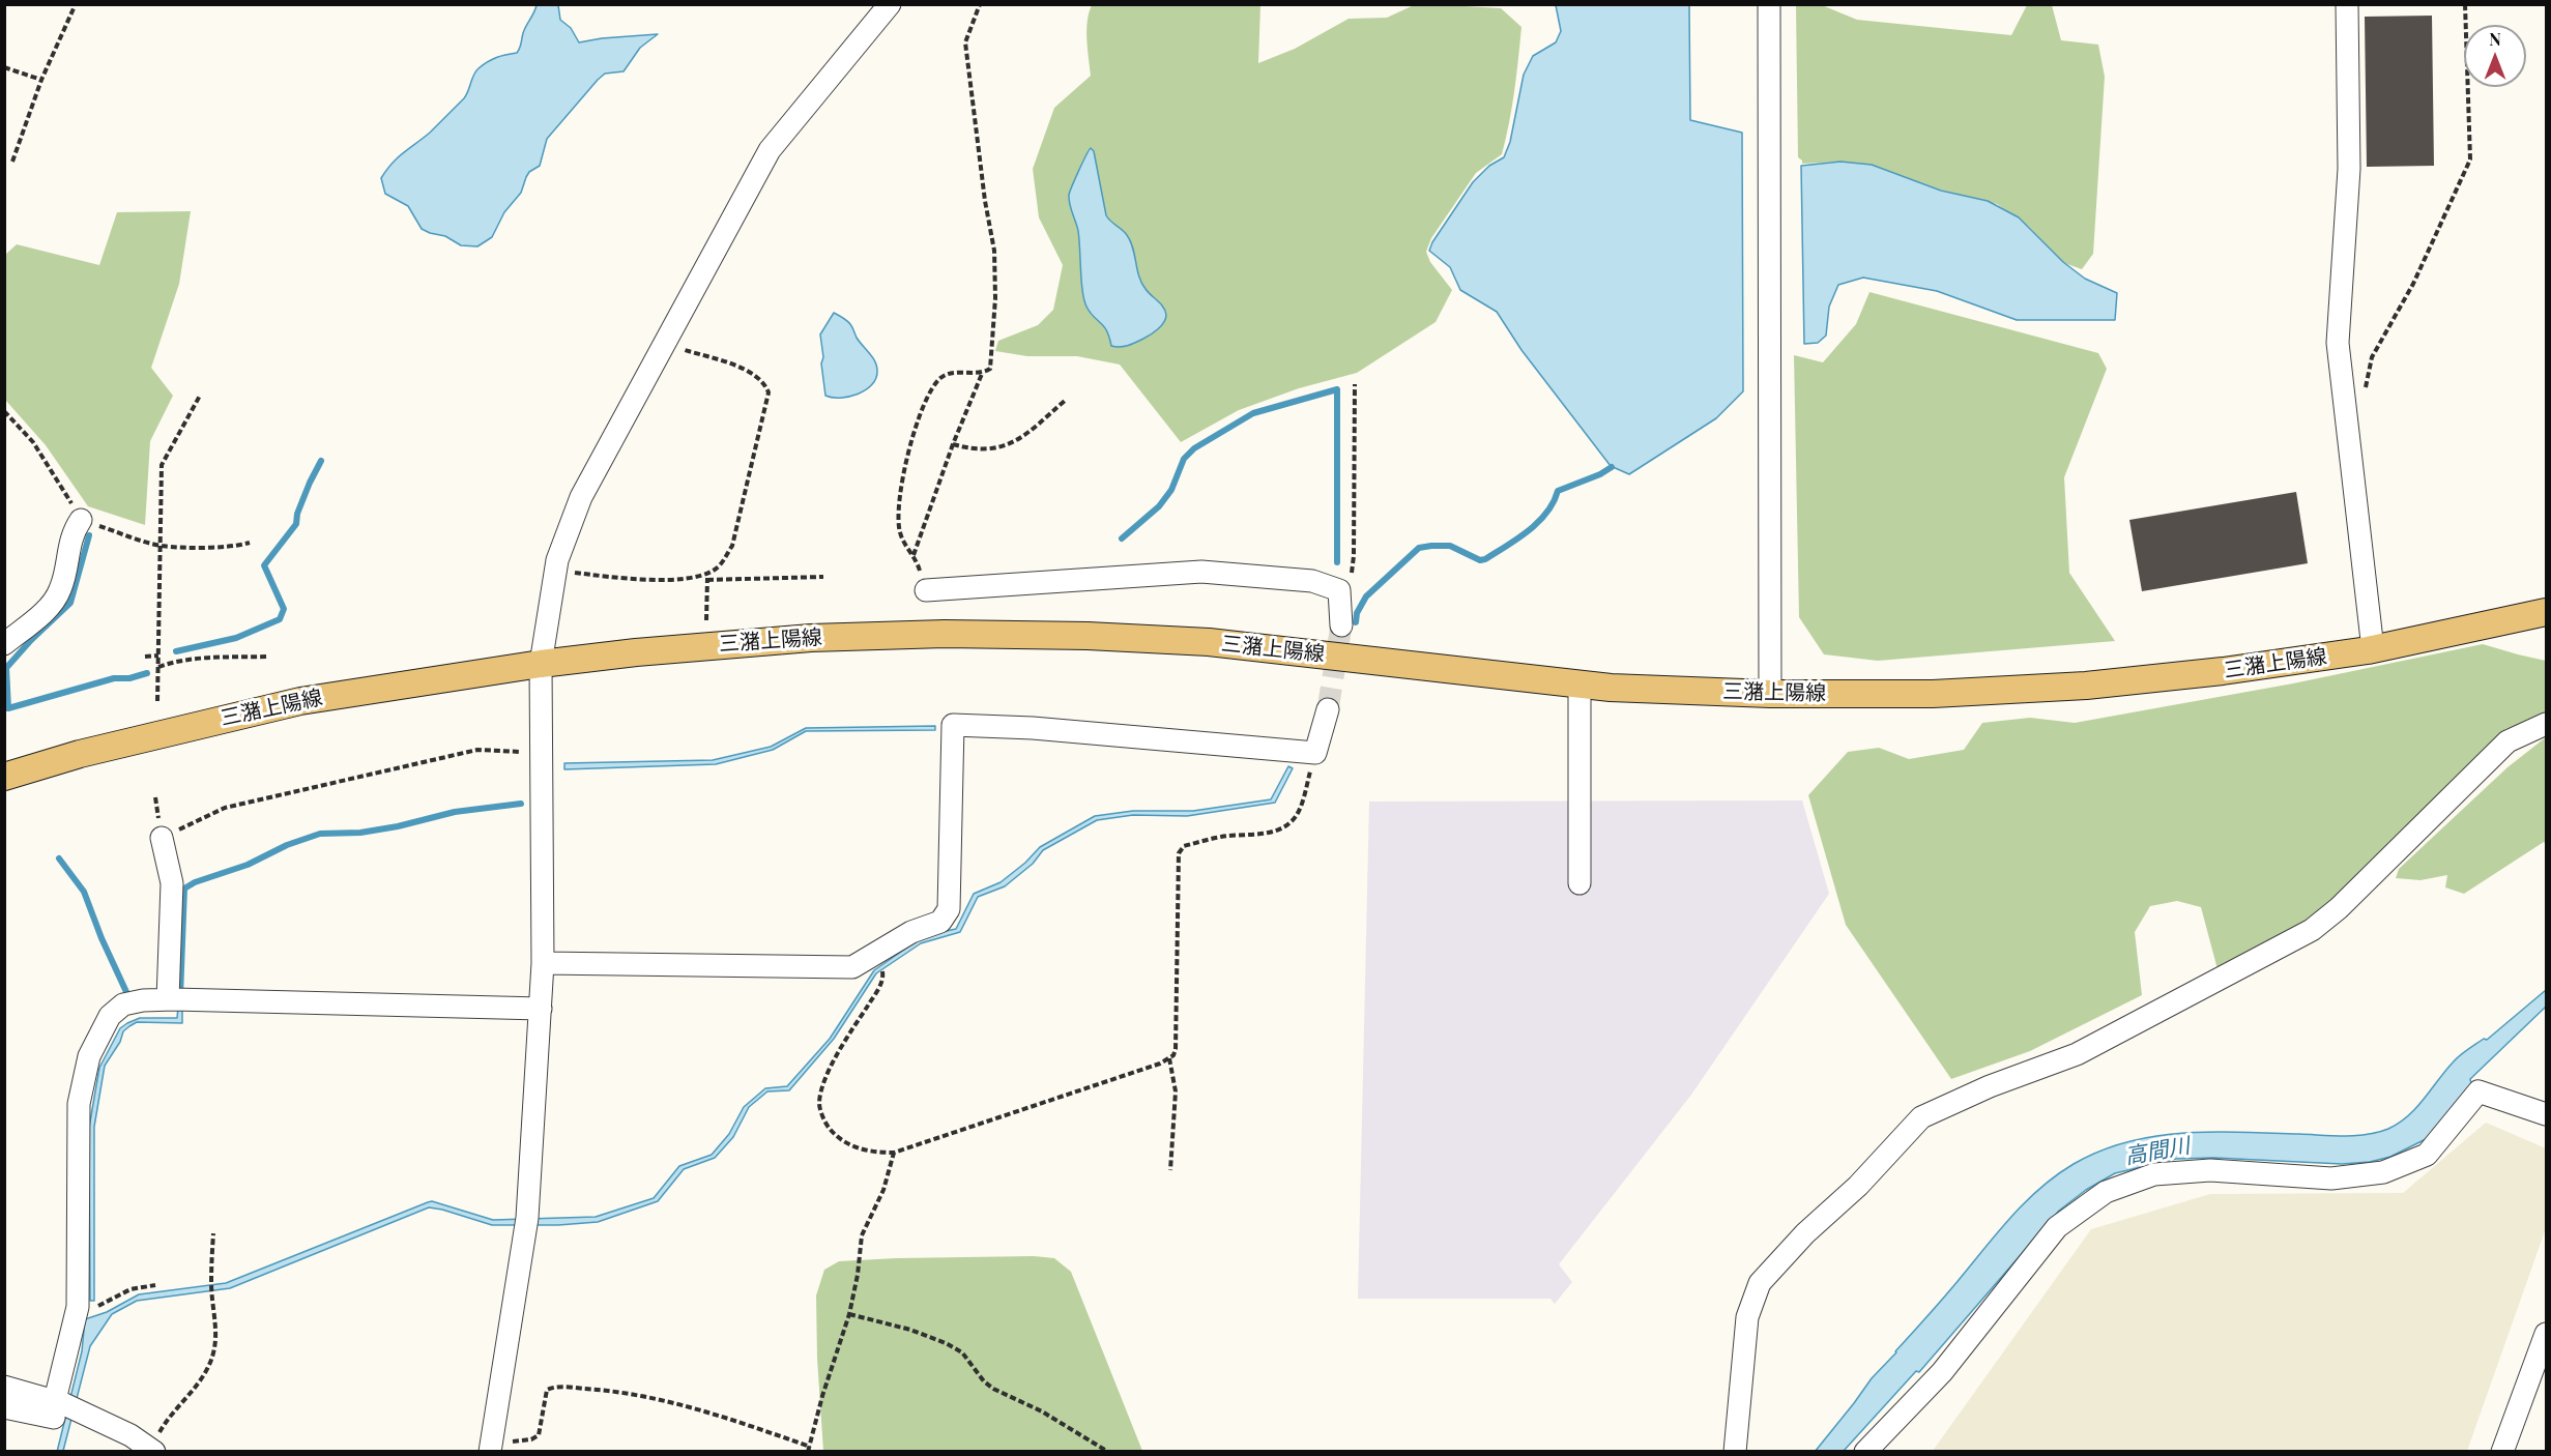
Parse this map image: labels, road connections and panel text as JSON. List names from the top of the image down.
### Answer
{
  "streets": {
    "main road": ["三潴上陽線"]
  },
  "water": ["高間川"],
  "north": "top"
}
